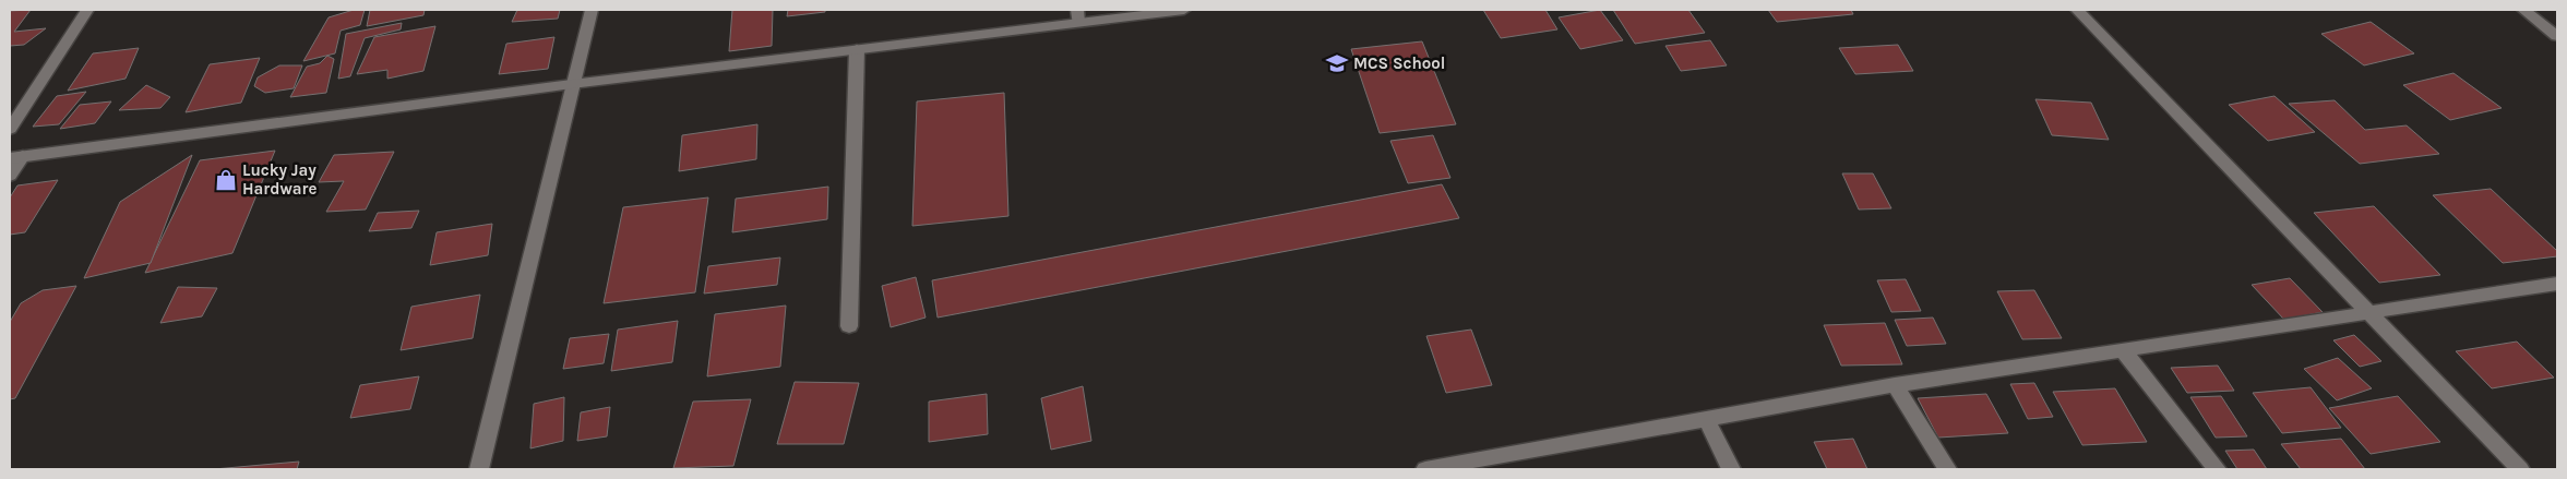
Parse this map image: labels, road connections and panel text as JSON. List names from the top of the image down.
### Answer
{
  "places": {
    "school or university": ["MCS School"],
    "shop": ["Lucky Jay Hardware"]
  }
}
